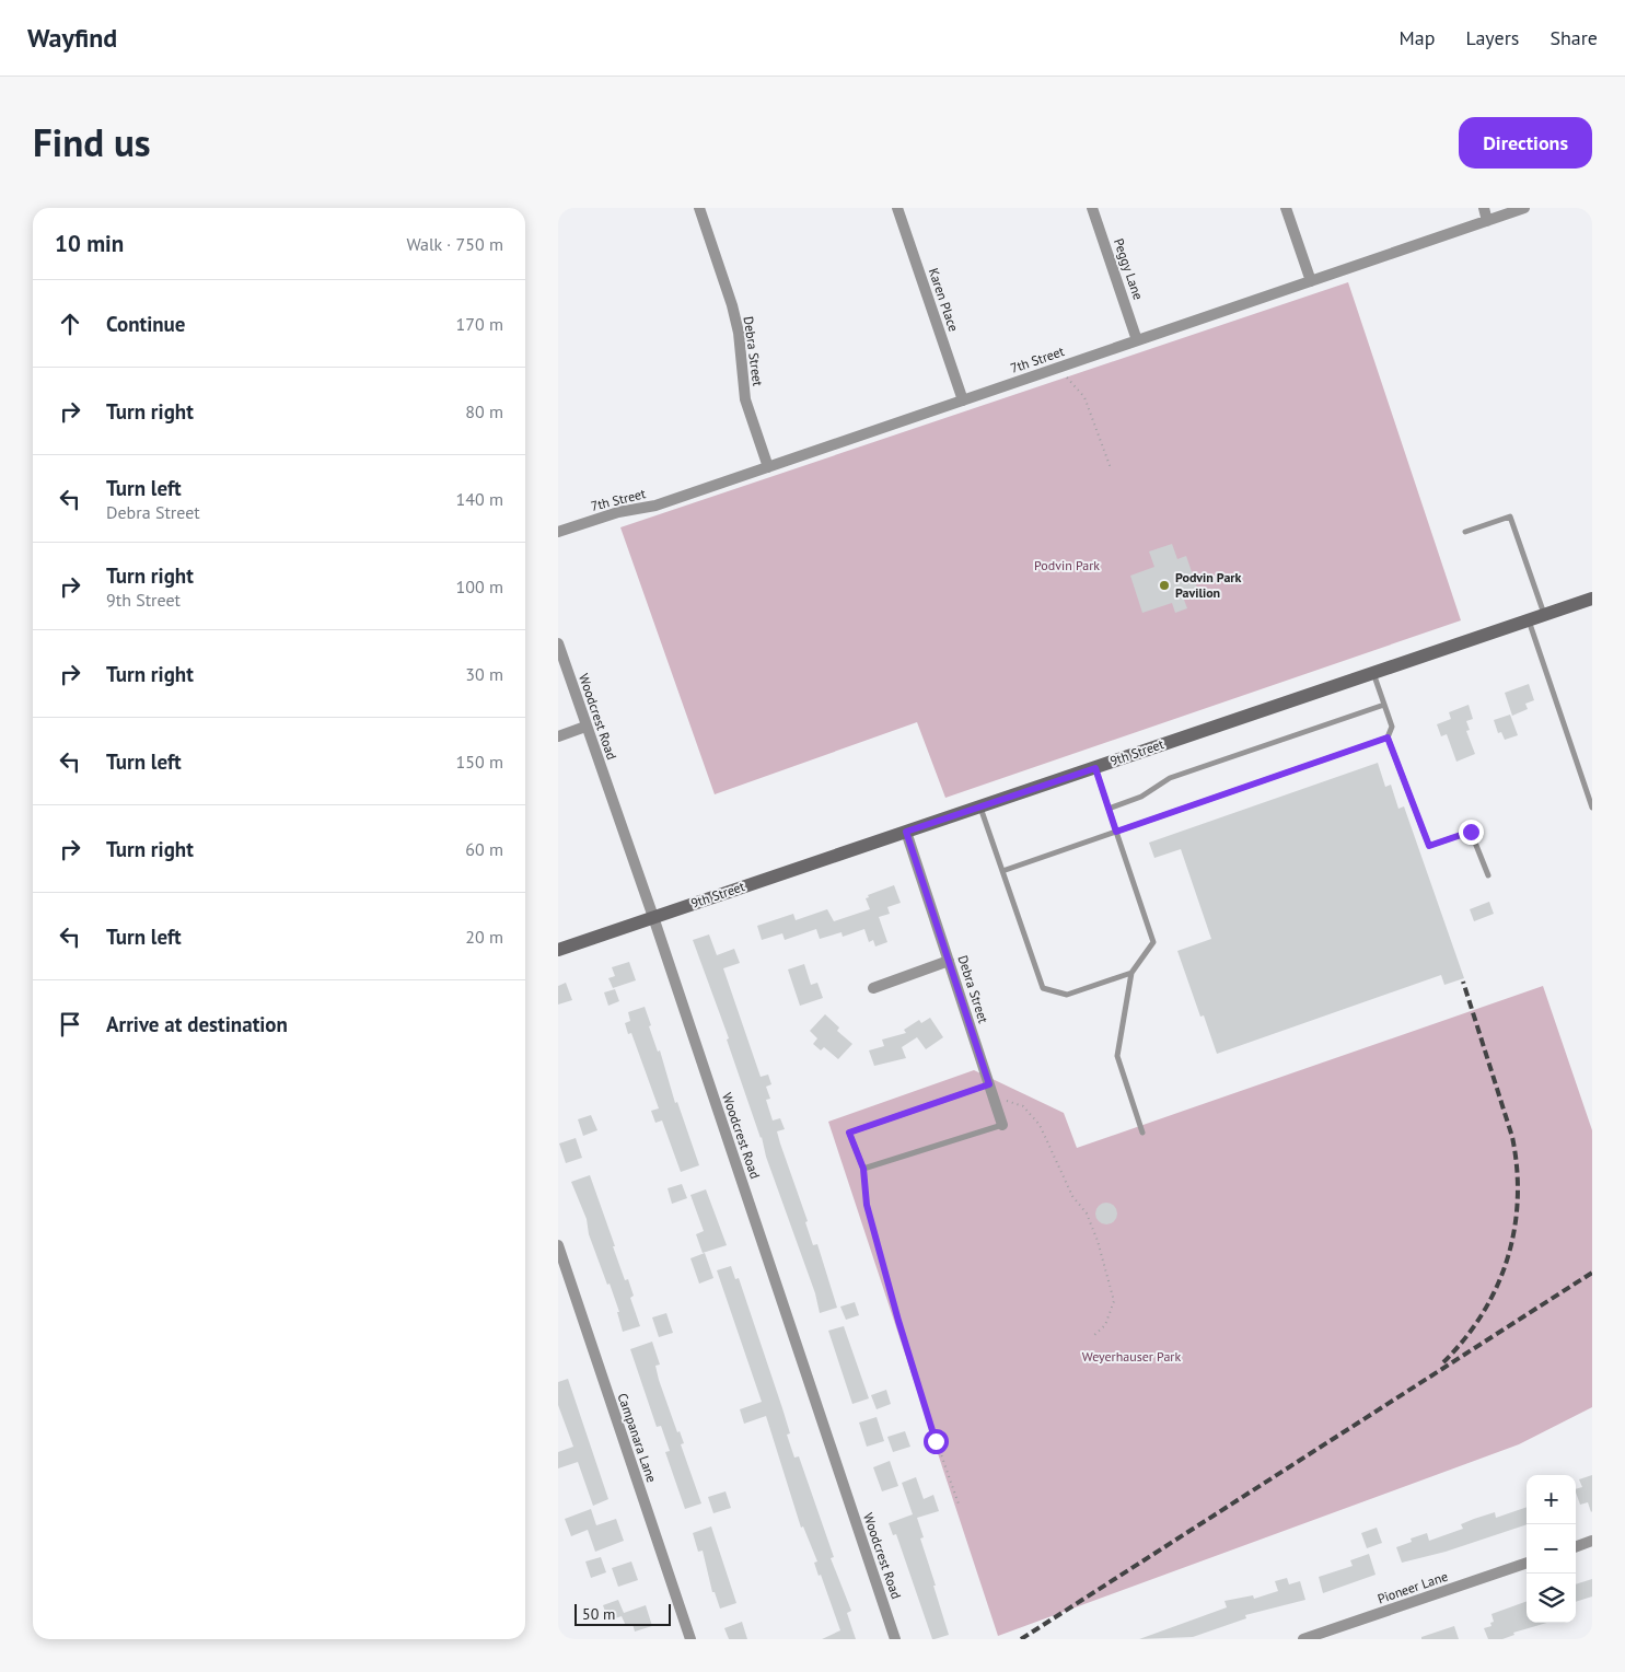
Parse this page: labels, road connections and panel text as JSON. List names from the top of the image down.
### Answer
{
  "streets": {
    "street": [
      "Peggy Lane",
      "Karen Place",
      "Debra Street",
      "7th Street",
      "Woodcrest Road",
      "9th Street",
      "Campanara Lane",
      "Pioneer Lane"
    ]
  },
  "crossings": [
    ["Peggy Lane", "7th Street"],
    ["Karen Place", "7th Street"],
    ["Debra Street", "7th Street"],
    ["Debra Street", "9th Street"],
    ["Woodcrest Road", "9th Street"]
  ],
  "parks": ["Podvin Park", "Weyerhauser Park"],
  "places": ["Podvin Park Pavilion"],
  "scale_bar": "50 m",
  "page": {
    "header": "Wayfind",
    "nav": ["Map", "Layers", "Share"],
    "title": "Find us",
    "buttons": "Directions",
    "heading": ["10 min", "Walk · 750 m"],
    "list": [
      ["Continue", "170 m"],
      ["Turn right", "80 m"],
      ["Turn left", "Debra Street", "140 m"],
      ["Turn right", "9th Street", "100 m"],
      ["Turn right", "30 m"],
      ["Turn left", "150 m"],
      ["Turn right", "60 m"],
      ["Turn left", "20 m"],
      "Arrive at destination"
    ],
    "map_buttons": ["+", "−"],
    "scale": "50 m"
  }
}
